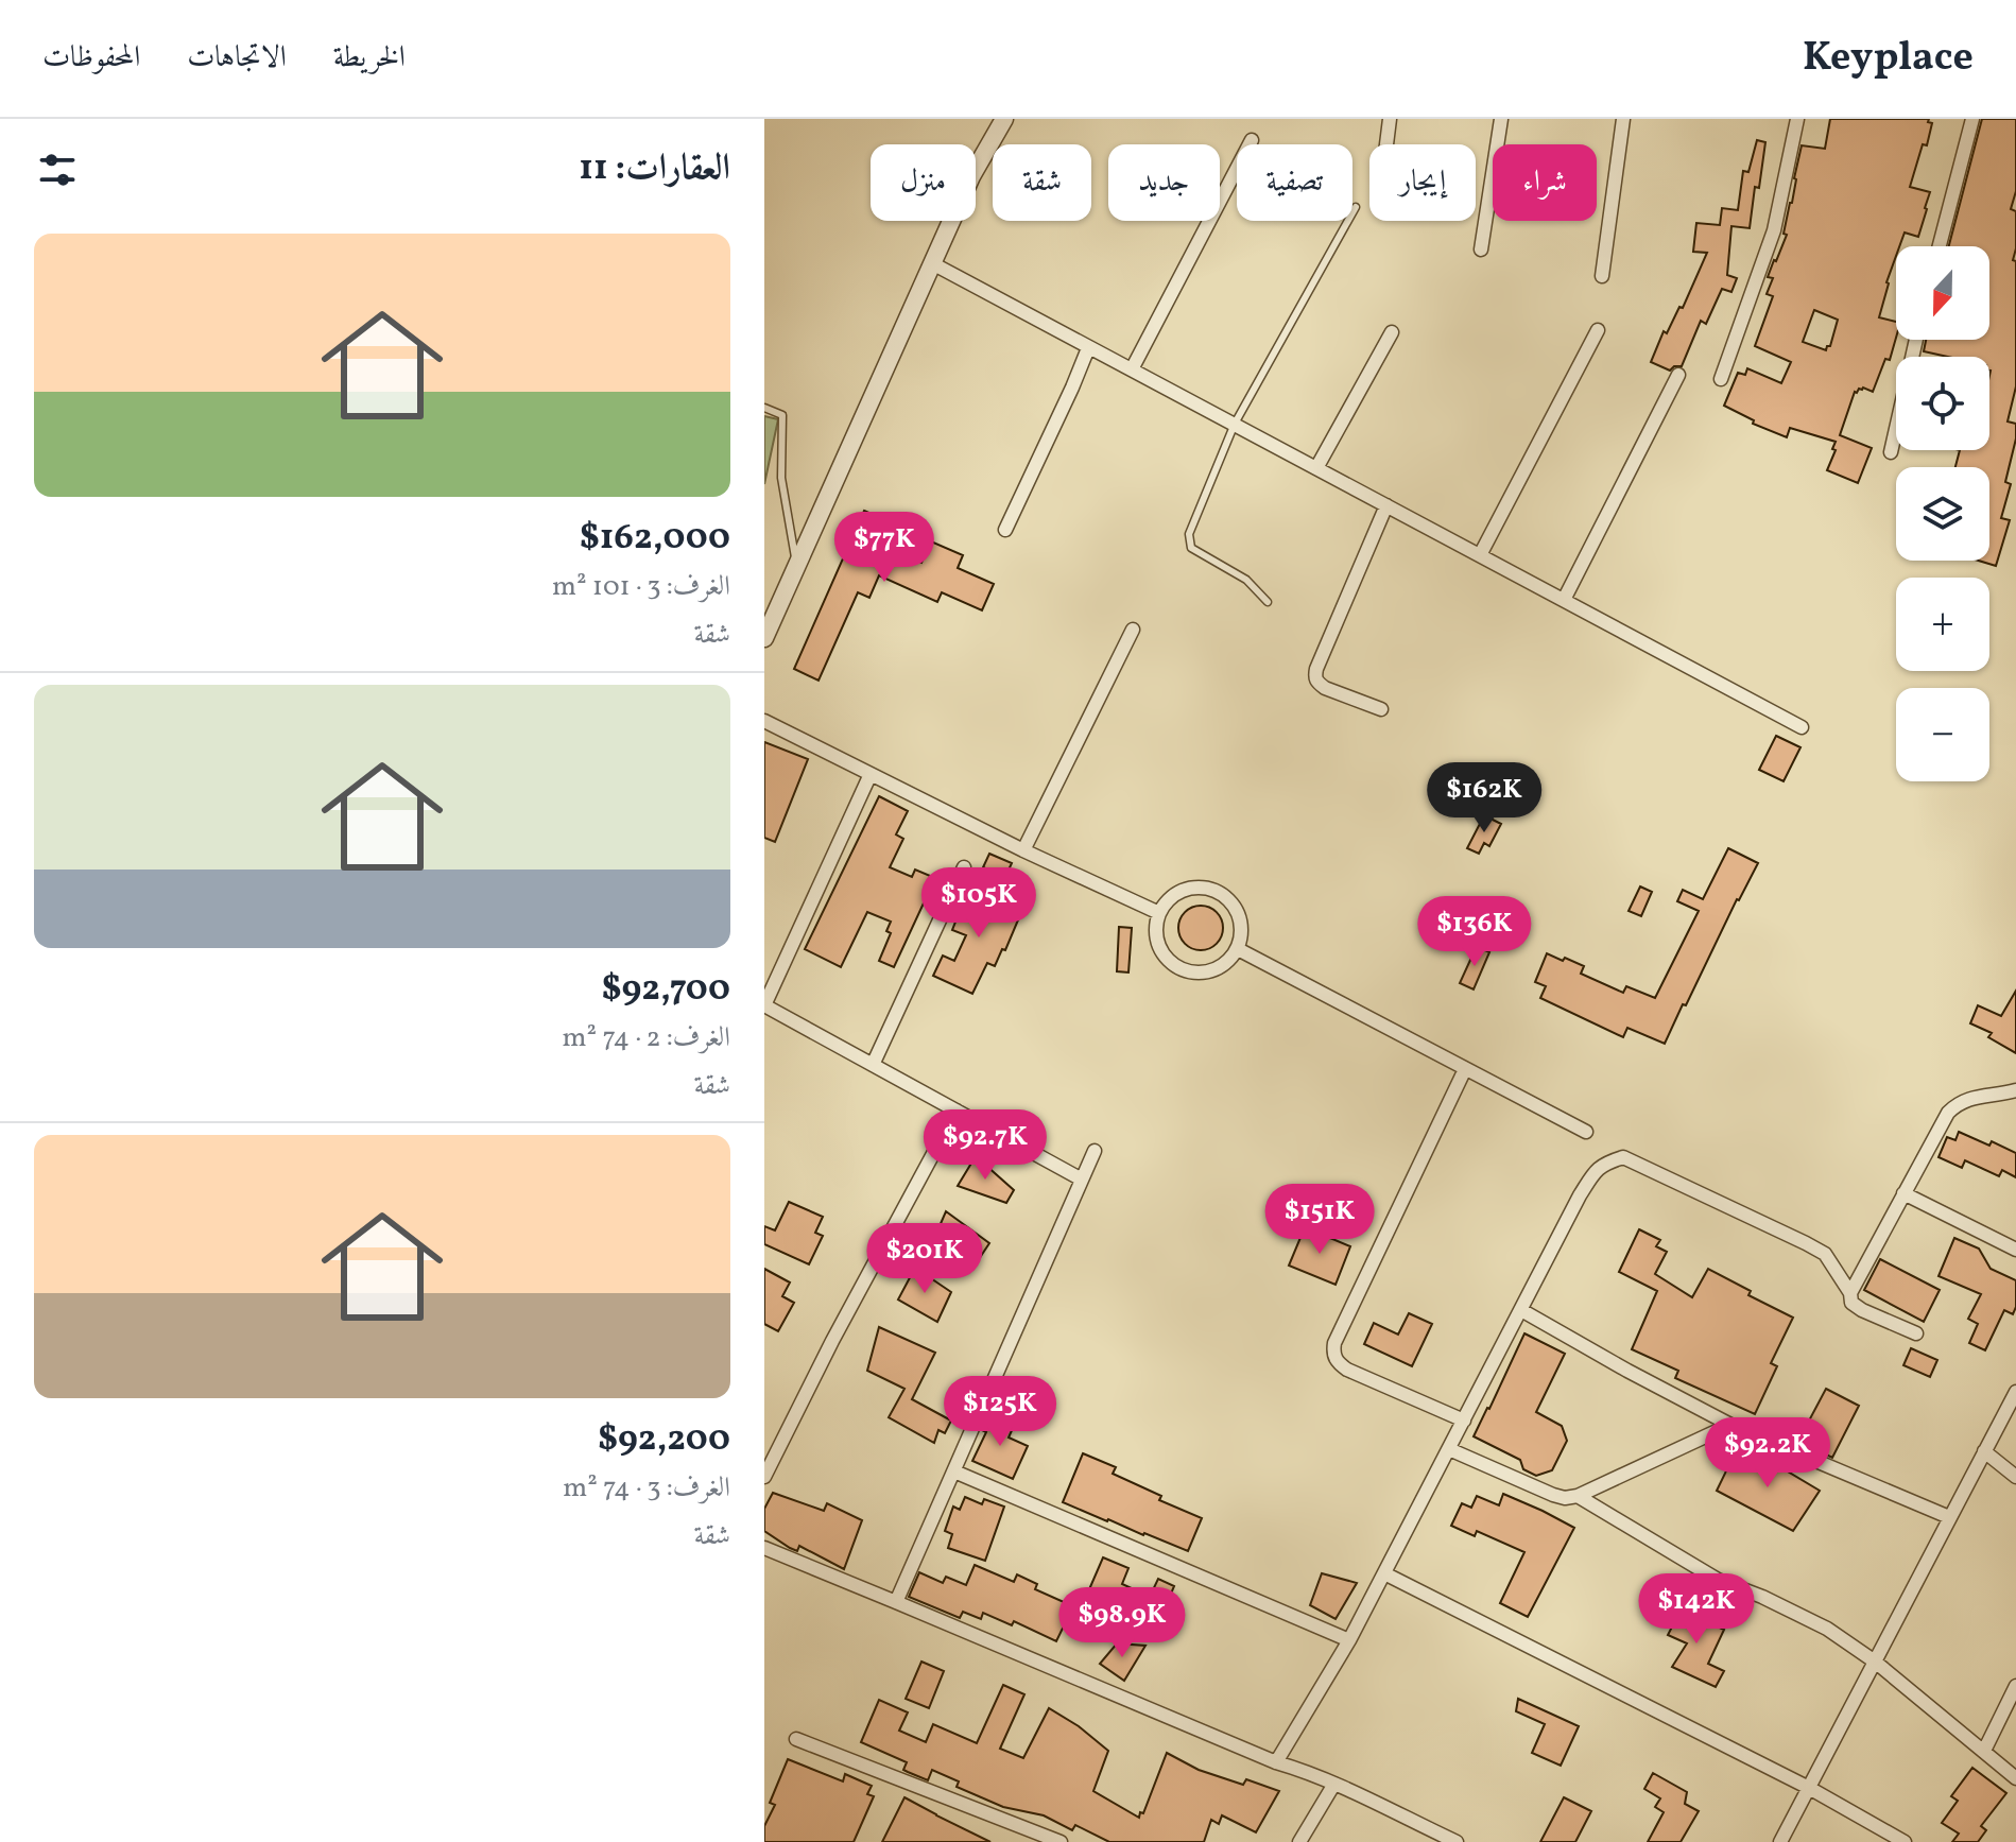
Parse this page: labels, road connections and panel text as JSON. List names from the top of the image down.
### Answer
{
  "north": "bottom",
  "page": {
    "header": "Keyplace",
    "nav": ["الخريطة", "الاتجاهات", "المحفوظات"],
    "heading": "العقارات: 11",
    "chip": [
      "شراء",
      "إيجار",
      "تصفية",
      "جديد",
      "شقة",
      "منزل"
    ],
    "list": [
      {
        "name": "$162,000",
        "note": "الغرف: 3 · 101 m² · شقة"
      },
      {
        "name": "$92,700",
        "note": "الغرف: 2 · 74 m² · شقة"
      },
      {
        "name": "$92,200",
        "note": "الغرف: 3 · 74 m² · شقة"
      }
    ],
    "map_buttons": ["+", "−"],
    "price": [
      "$77K",
      "$162K",
      "$105K",
      "$136K",
      "$92.7K",
      "$151K",
      "$201K",
      "$125K",
      "$92.2K",
      "$142K",
      "$98.9K"
    ]
  }
}
